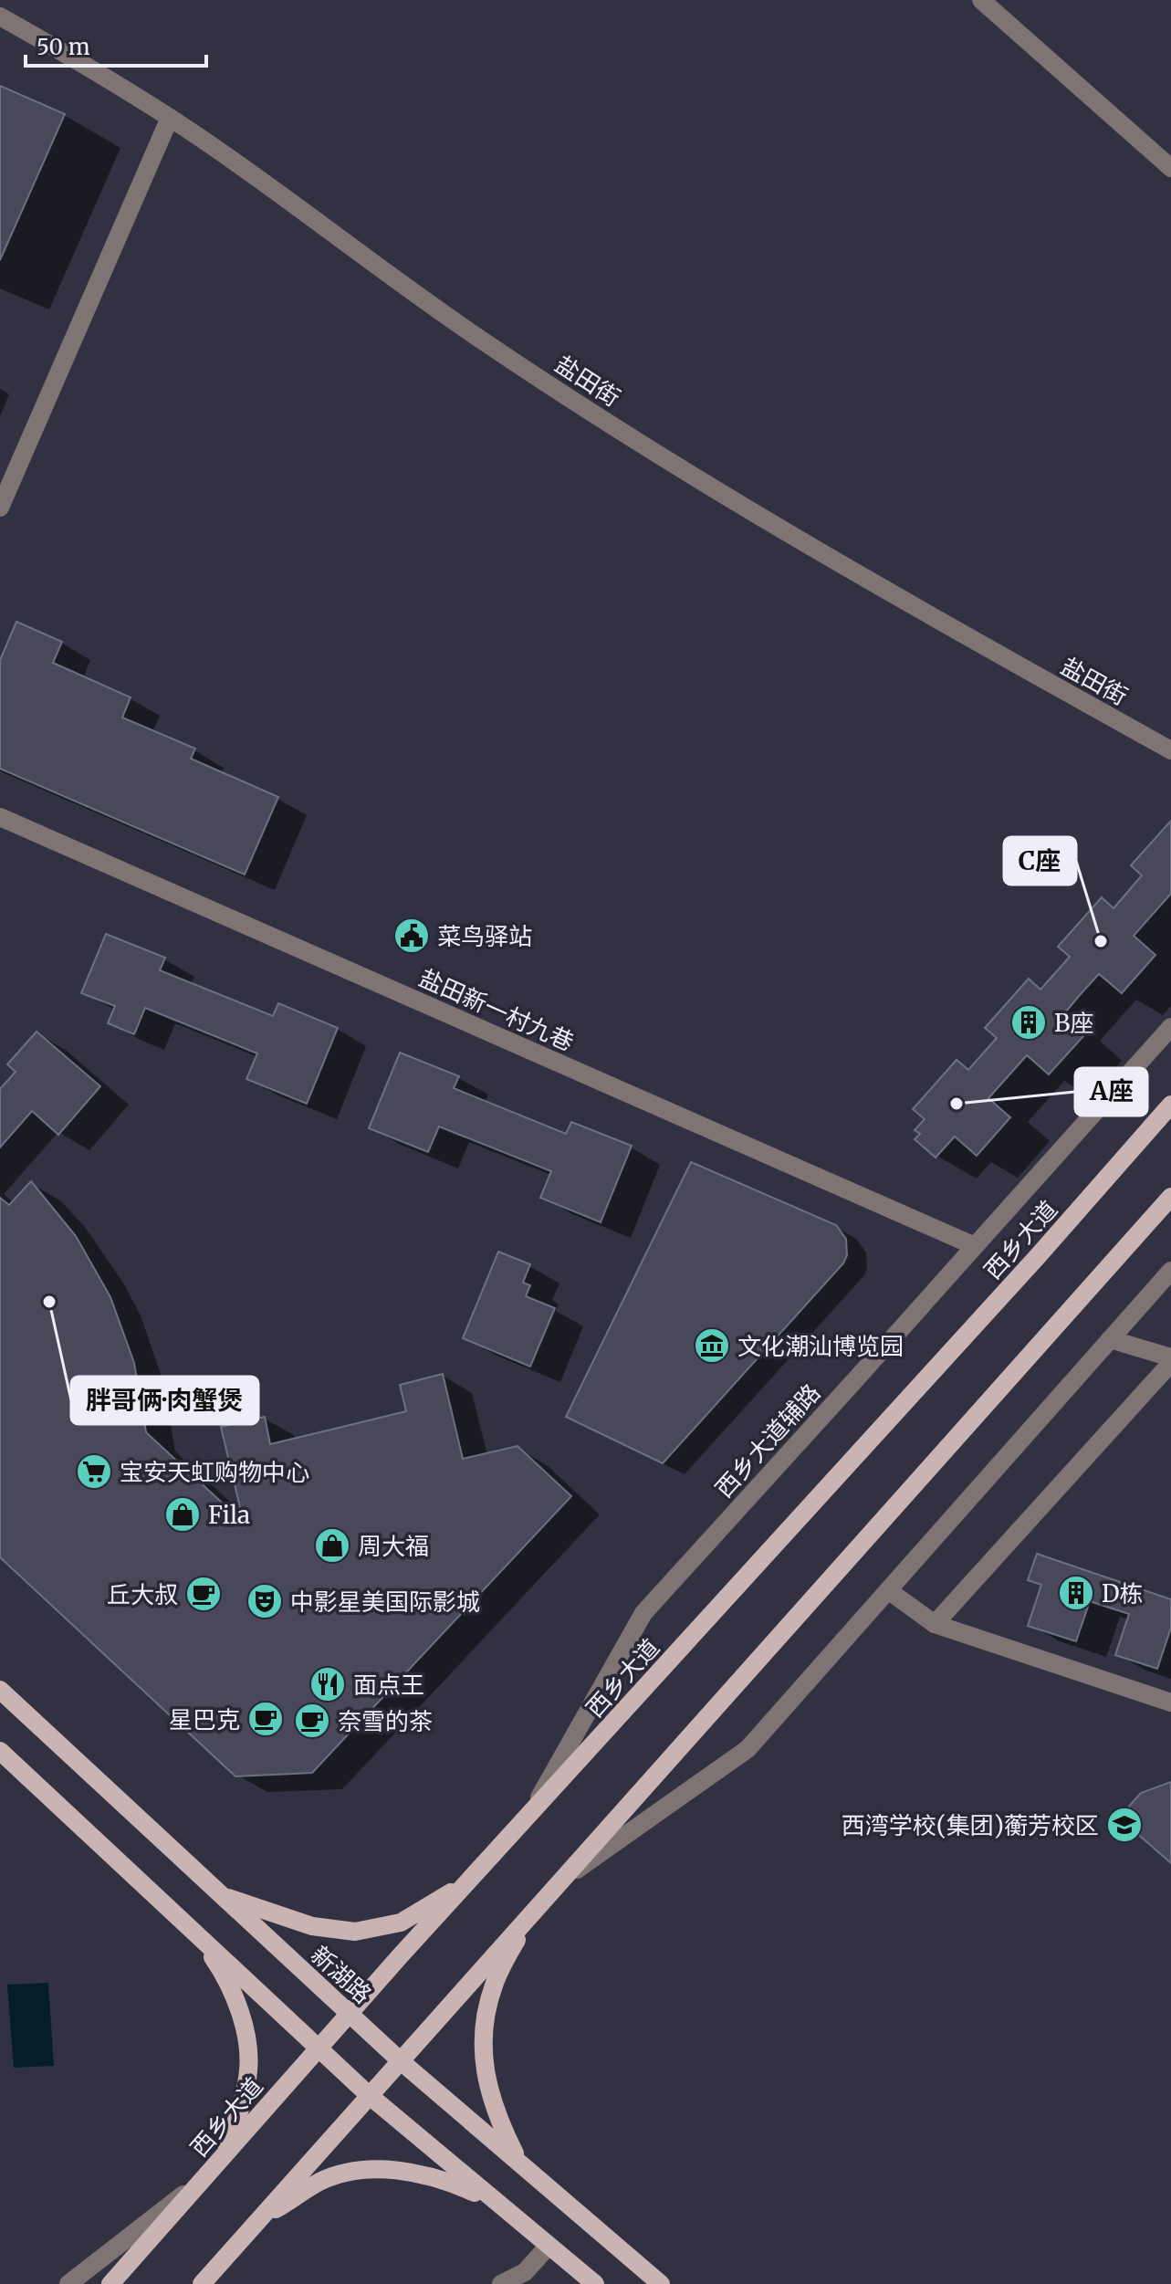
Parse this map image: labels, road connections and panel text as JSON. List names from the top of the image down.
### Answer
{
  "streets": {
    "main road": ["西乡大道", "新湖路"],
    "street": ["盐田街", "盐田新一村九巷", "西乡大道辅路"]
  },
  "crossings": [
    ["盐田新一村九巷", "西乡大道辅路"],
    ["西乡大道", "西乡大道辅路"],
    ["西乡大道", "新湖路"]
  ],
  "places": {
    "public building": ["菜鸟驿站"],
    "other": ["C座", "A座", "胖哥俩·肉蟹煲"],
    "building": ["B座", "D栋"],
    "museum": ["文化潮汕博览园"],
    "supermarket": ["宝安天虹购物中心"],
    "shop": ["Fila", "周大福"],
    "cafe": ["丘大叔", "星巴克", "奈雪的茶"],
    "theatre": ["中影星美国际影城"],
    "restaurant": ["面点王"],
    "school or university": ["西湾学校(集团)蘅芳校区"]
  },
  "scale_bar": "50 m"
}
